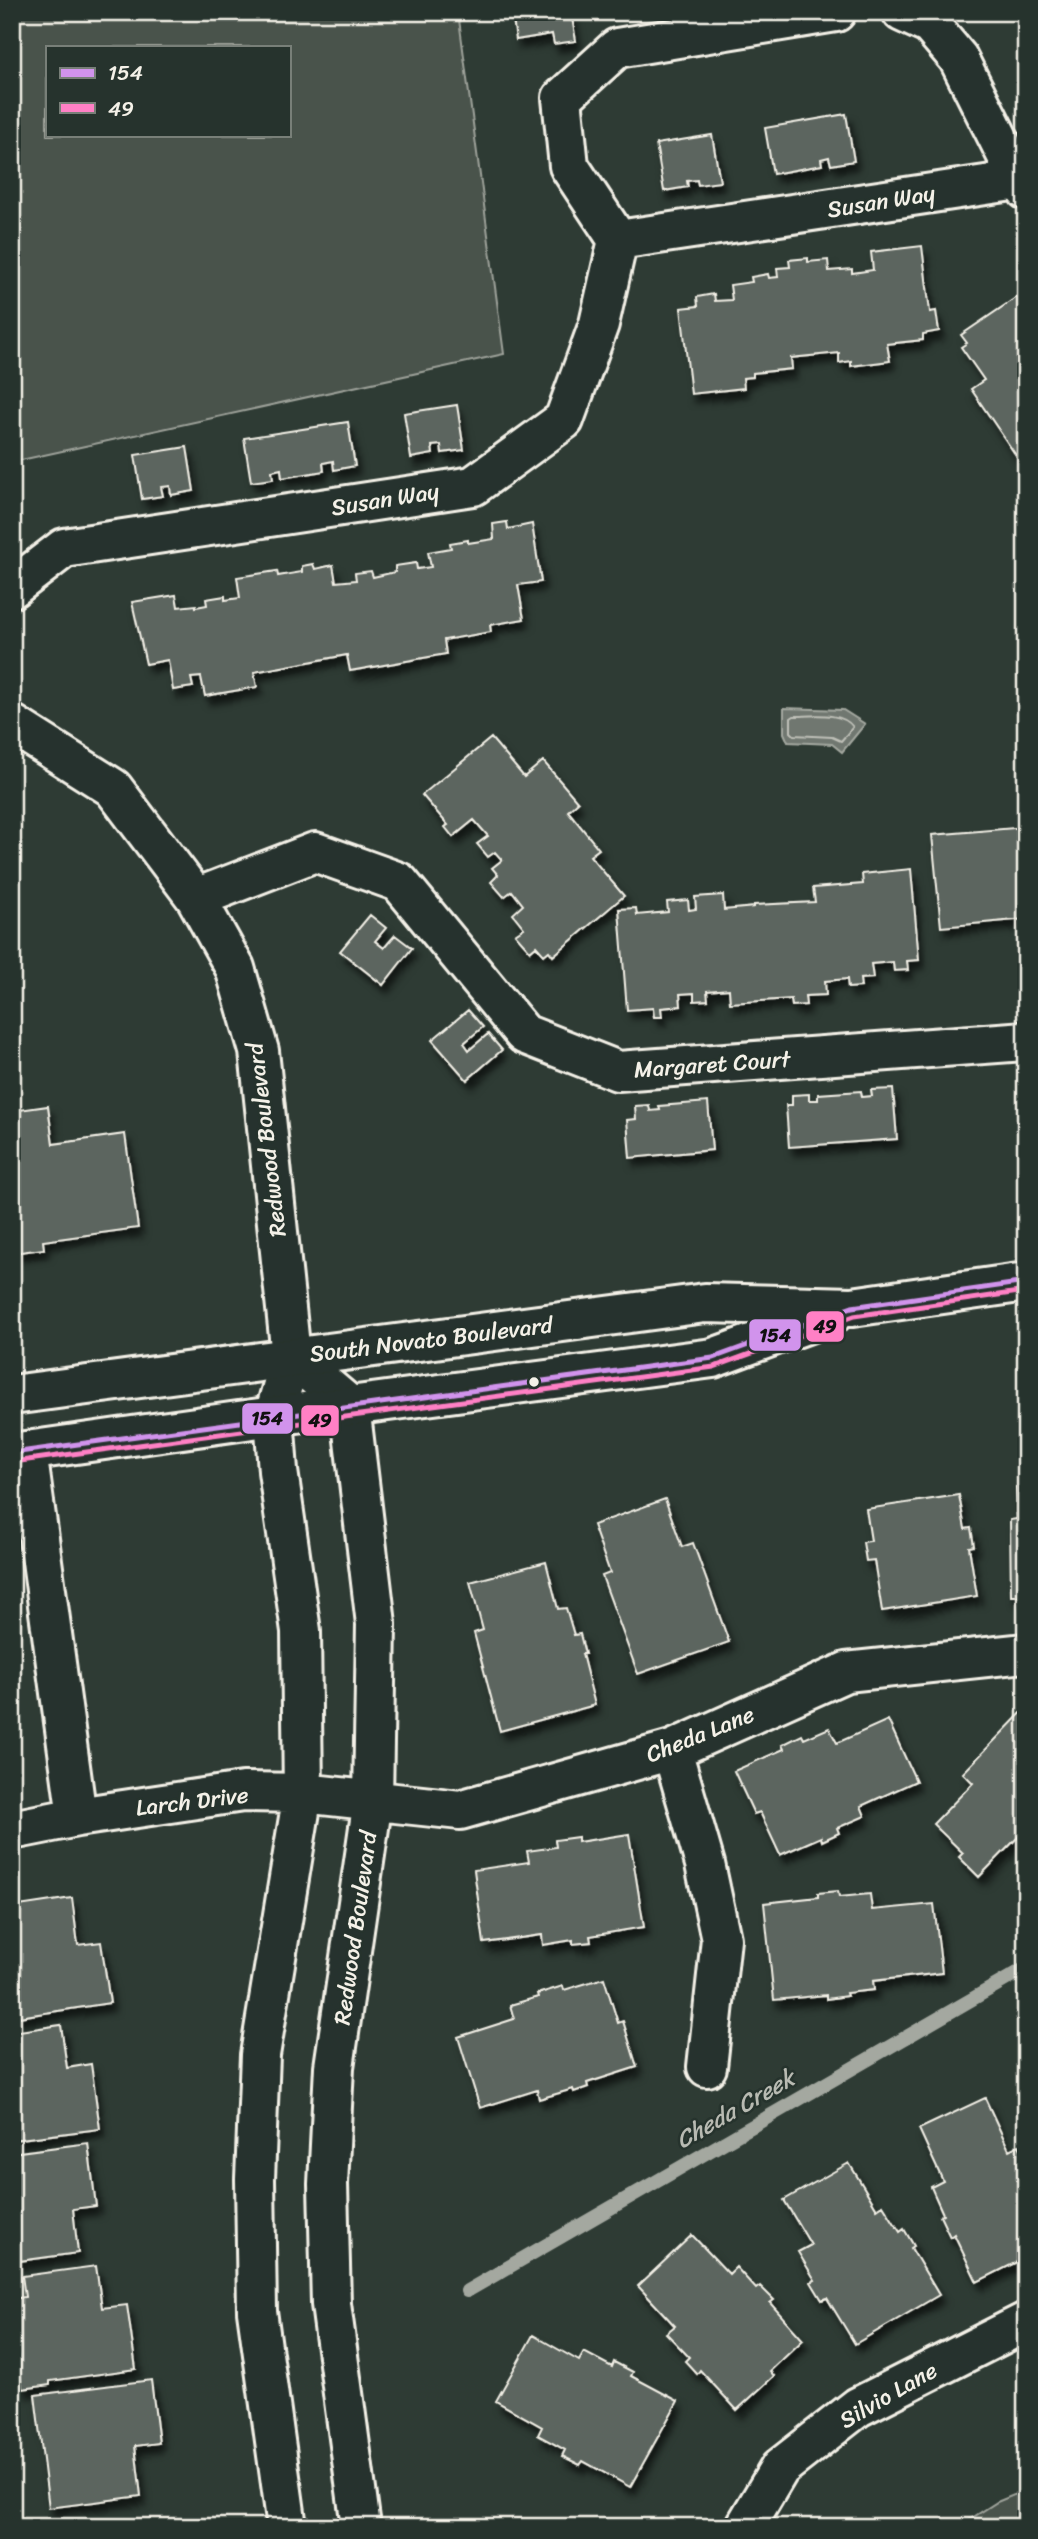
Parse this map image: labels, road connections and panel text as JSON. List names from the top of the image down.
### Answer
{
  "streets": {
    "street": [
      "Susan Way",
      "Margaret Court",
      "Redwood Boulevard",
      "South Novato Boulevard",
      "Cheda Lane",
      "Larch Drive",
      "Silvio Lane"
    ]
  },
  "crossings": [
    ["Margaret Court", "Redwood Boulevard"],
    ["Redwood Boulevard", "South Novato Boulevard"],
    ["Redwood Boulevard", "Cheda Lane"],
    ["Redwood Boulevard", "Larch Drive"],
    ["Cheda Lane", "Larch Drive"]
  ],
  "water": ["Cheda Creek"],
  "lines": ["transit line 154", "transit line 49"],
  "legend": ["154", "49"]
}
